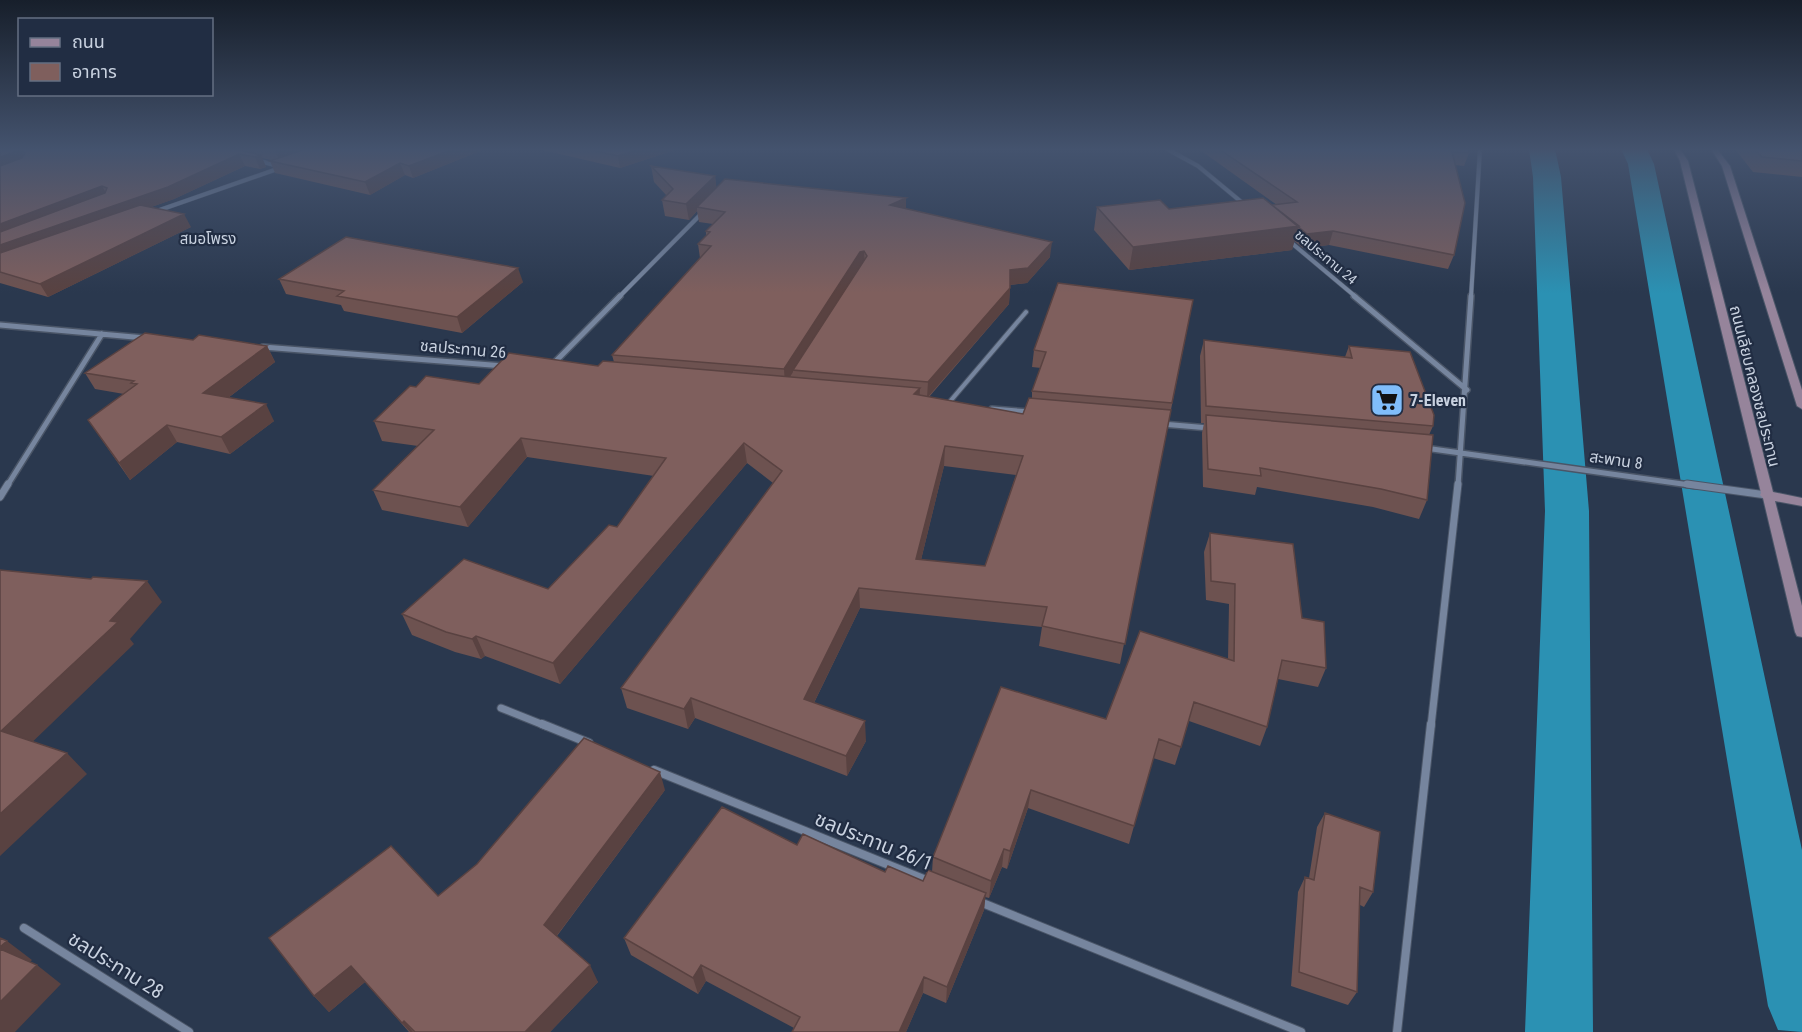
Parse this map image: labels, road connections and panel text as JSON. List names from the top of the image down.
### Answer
{
  "streets": {
    "street": [
      "ชลประทาน 24",
      "ชลประทาน 26",
      "ถนนเลียบคลองชลประทาน",
      "สะพาน 8",
      "ชลประทาน 26/1",
      "ชลประทาน 28"
    ]
  },
  "crossings": [
    ["ถนนเลียบคลองชลประทาน", "สะพาน 8"]
  ],
  "districts": ["สมอโพรง"],
  "places": {
    "supermarket": ["7-Eleven"]
  },
  "legend": ["ถนน", "อาคาร"]
}
